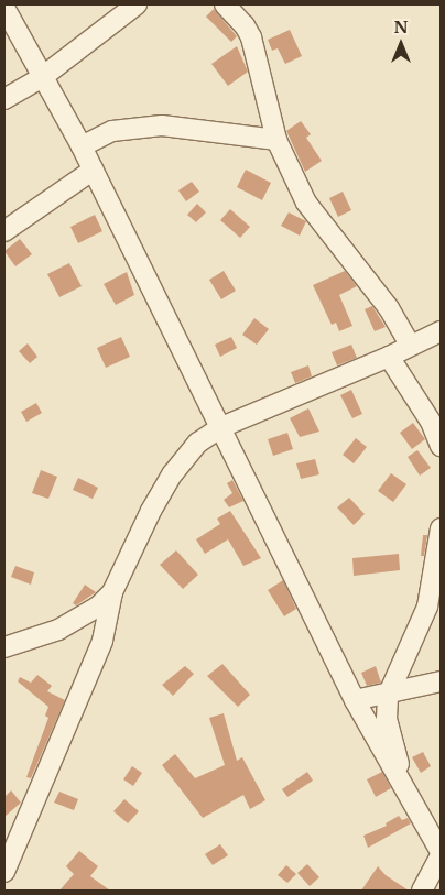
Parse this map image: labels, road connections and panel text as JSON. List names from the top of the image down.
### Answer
{
  "north": "top"
}
